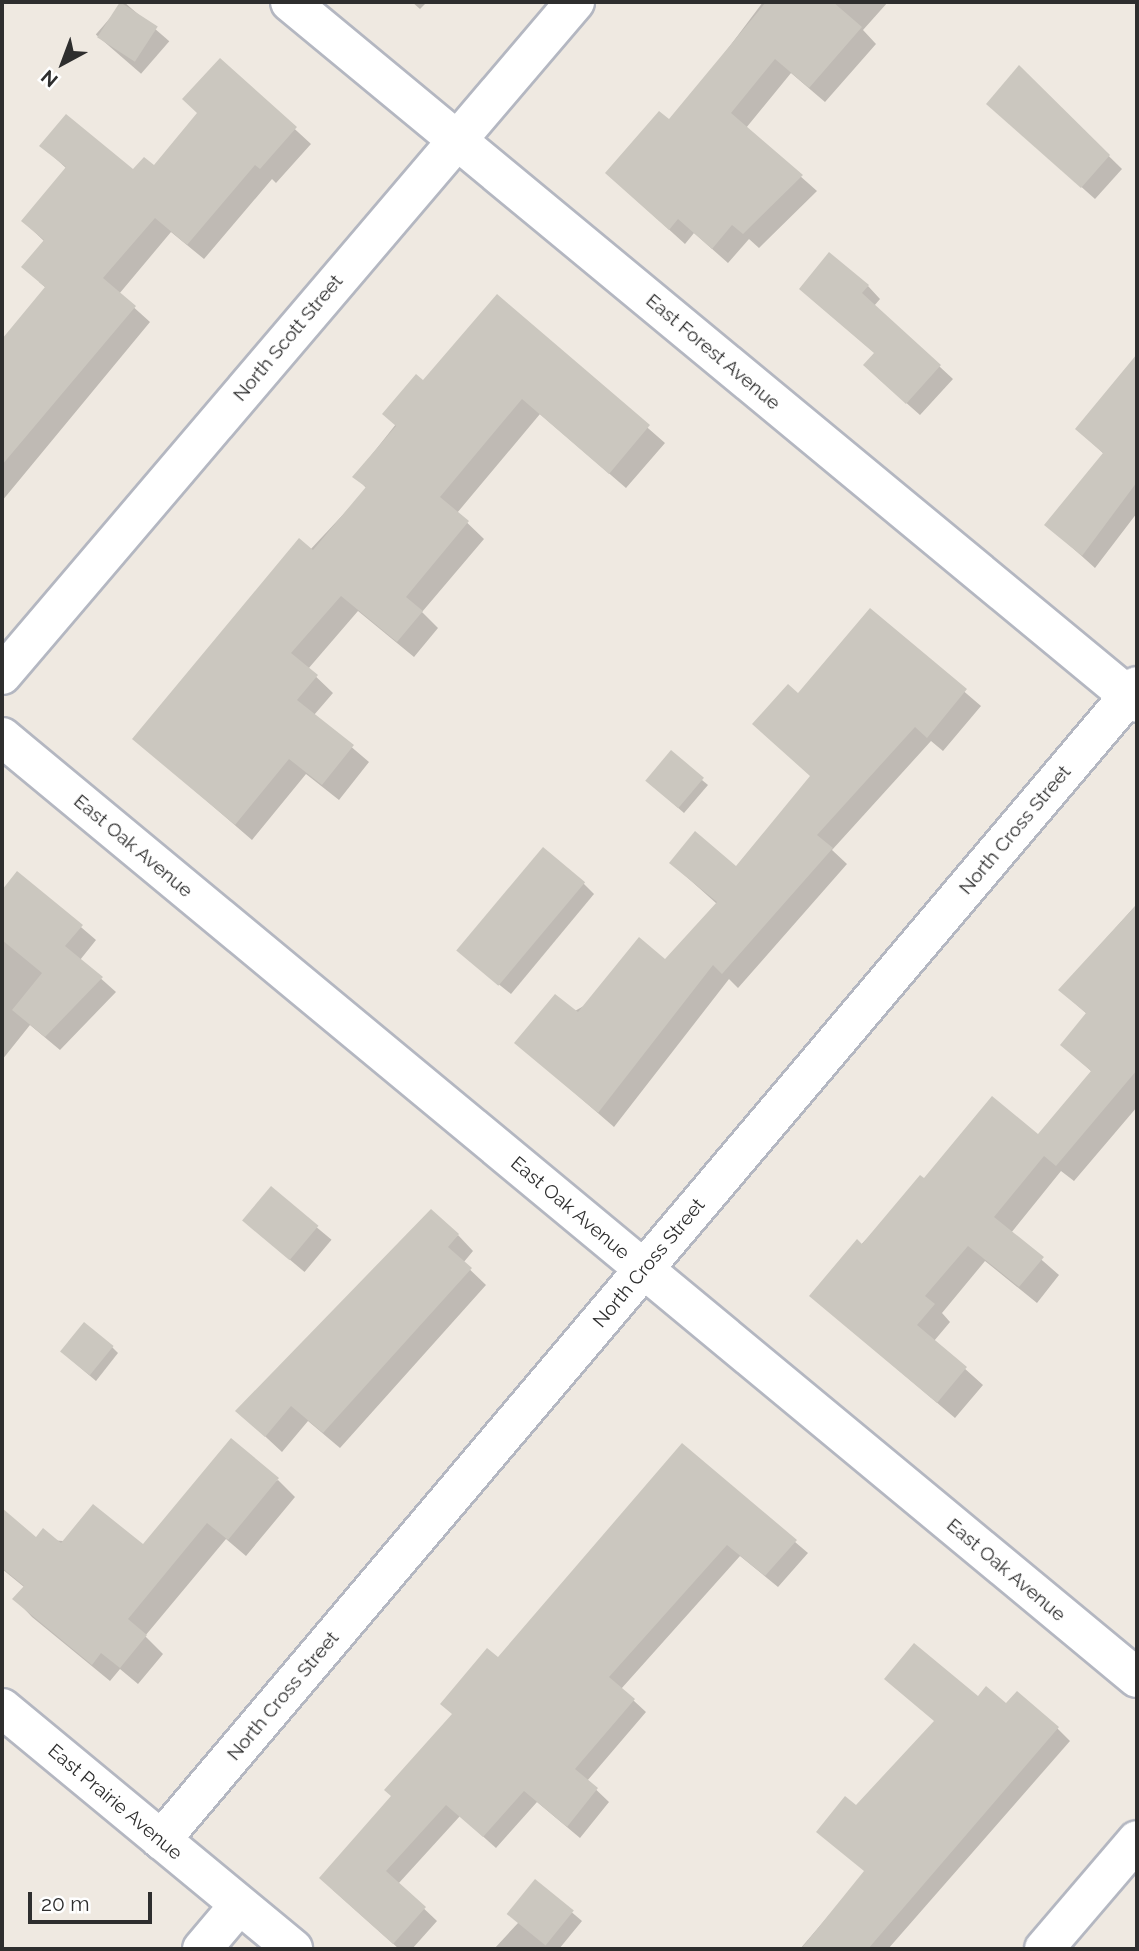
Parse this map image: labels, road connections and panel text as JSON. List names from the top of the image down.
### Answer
{
  "streets": {
    "street": [
      "North Scott Street",
      "East Forest Avenue",
      "North Cross Street",
      "East Oak Avenue",
      "East Prairie Avenue"
    ]
  },
  "crossings": [
    ["North Scott Street", "East Forest Avenue"],
    ["East Forest Avenue", "North Cross Street"],
    ["North Cross Street", "East Oak Avenue"],
    ["North Cross Street", "East Prairie Avenue"]
  ],
  "scale_bar": "20 m",
  "north": "bottom left"
}
